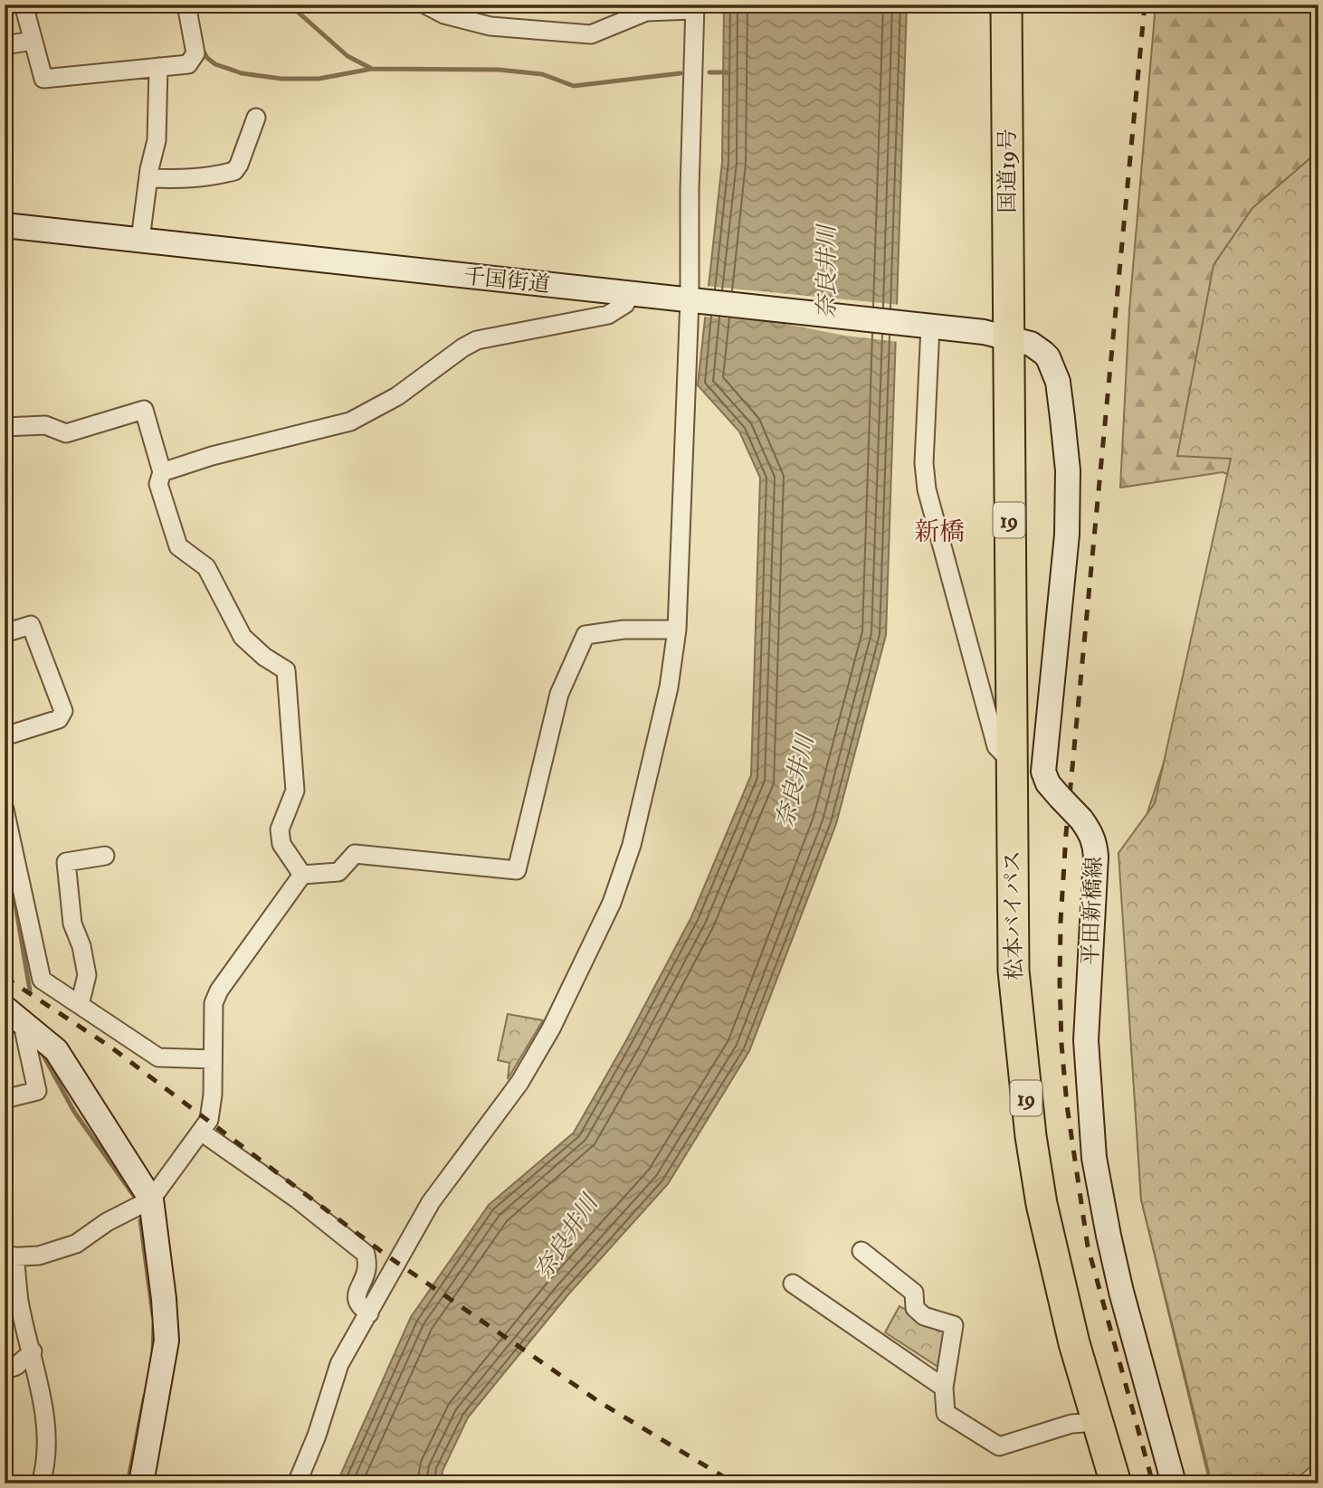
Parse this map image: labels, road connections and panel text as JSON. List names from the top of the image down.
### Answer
{
  "streets": {
    "highway": ["国道19号", "19", "松本バイパス"],
    "street": ["千国街道", "平田新橋線"]
  },
  "crossings": [
    ["国道19号", "千国街道"],
    ["国道19号", "平田新橋線"],
    ["国道19号", "松本バイパス"],
    ["千国街道", "平田新橋線"],
    ["千国街道", "松本バイパス"],
    ["平田新橋線", "松本バイパス"]
  ],
  "districts": ["新橋"],
  "water": ["奈良井川"]
}
